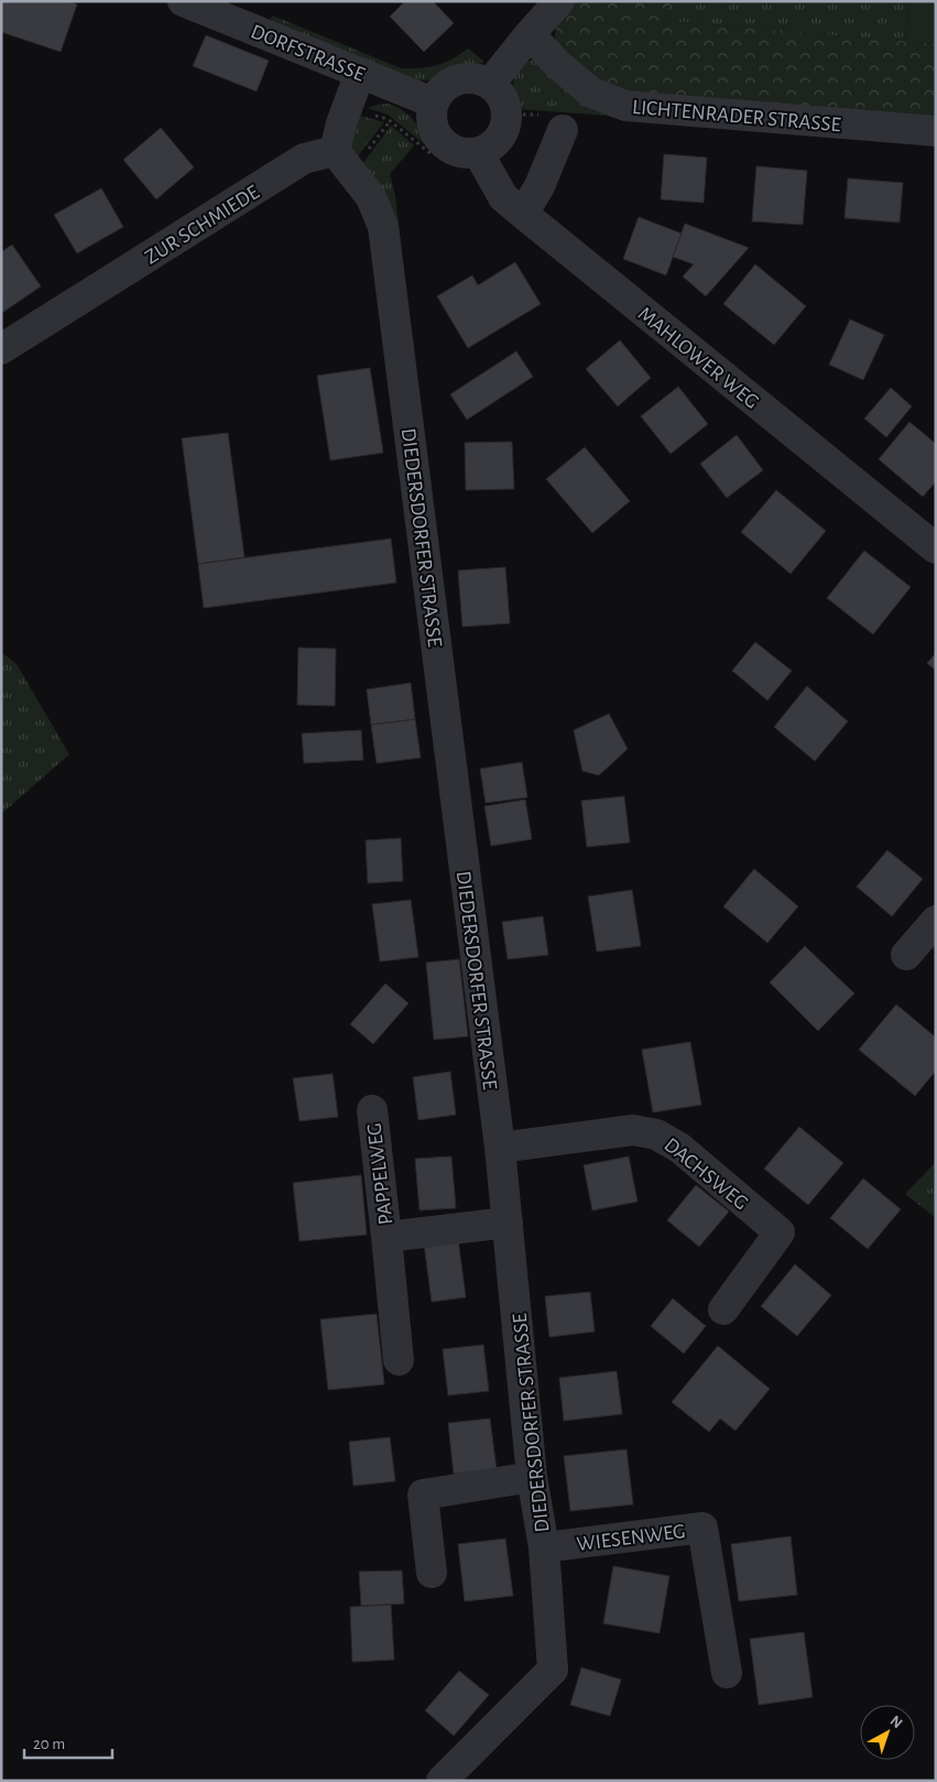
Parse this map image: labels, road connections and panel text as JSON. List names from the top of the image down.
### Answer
{
  "streets": {
    "street": [
      "DORFSTRASSE",
      "LICHTENRADER STRASSE",
      "ZUR SCHMIEDE",
      "MAHLOWER WEG",
      "DIEDERSDORFER STRASSE",
      "DACHSWEG",
      "PAPPELWEG",
      "WIESENWEG"
    ]
  },
  "crossings": [
    ["DORFSTRASSE", "MAHLOWER WEG"],
    ["ZUR SCHMIEDE", "DIEDERSDORFER STRASSE"],
    ["DIEDERSDORFER STRASSE", "DACHSWEG"],
    ["DIEDERSDORFER STRASSE", "PAPPELWEG"],
    ["DIEDERSDORFER STRASSE", "WIESENWEG"]
  ],
  "scale_bar": "20 m",
  "north": "top right"
}
